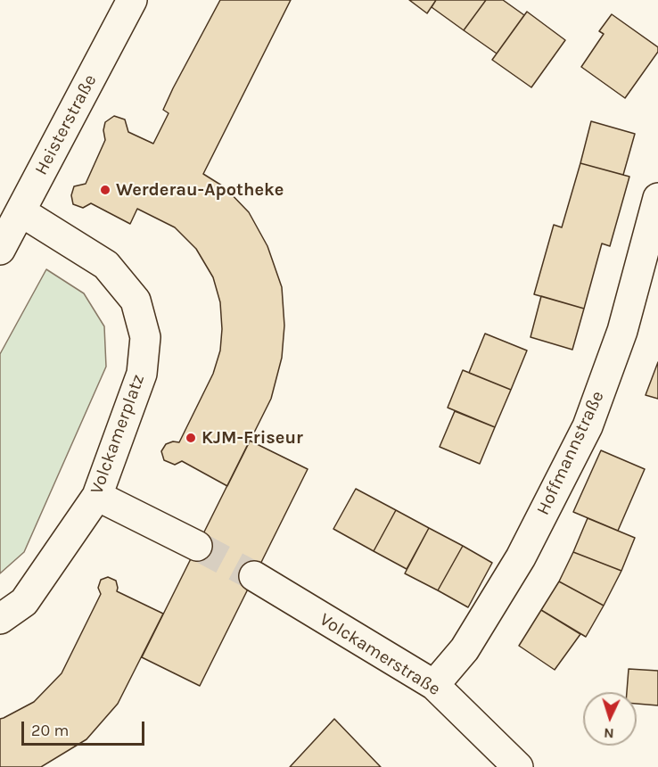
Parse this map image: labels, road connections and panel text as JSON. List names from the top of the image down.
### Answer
{
  "streets": {
    "street": [
      "Heisterstraße",
      "Volckamerplatz",
      "Hoffmannstraße",
      "Volckamerstraße"
    ]
  },
  "crossings": [
    ["Heisterstraße", "Volckamerplatz"],
    ["Hoffmannstraße", "Volckamerstraße"]
  ],
  "places": ["Werderau-Apotheke", "KJM-Friseur"],
  "scale_bar": "20 m",
  "north": "bottom"
}
